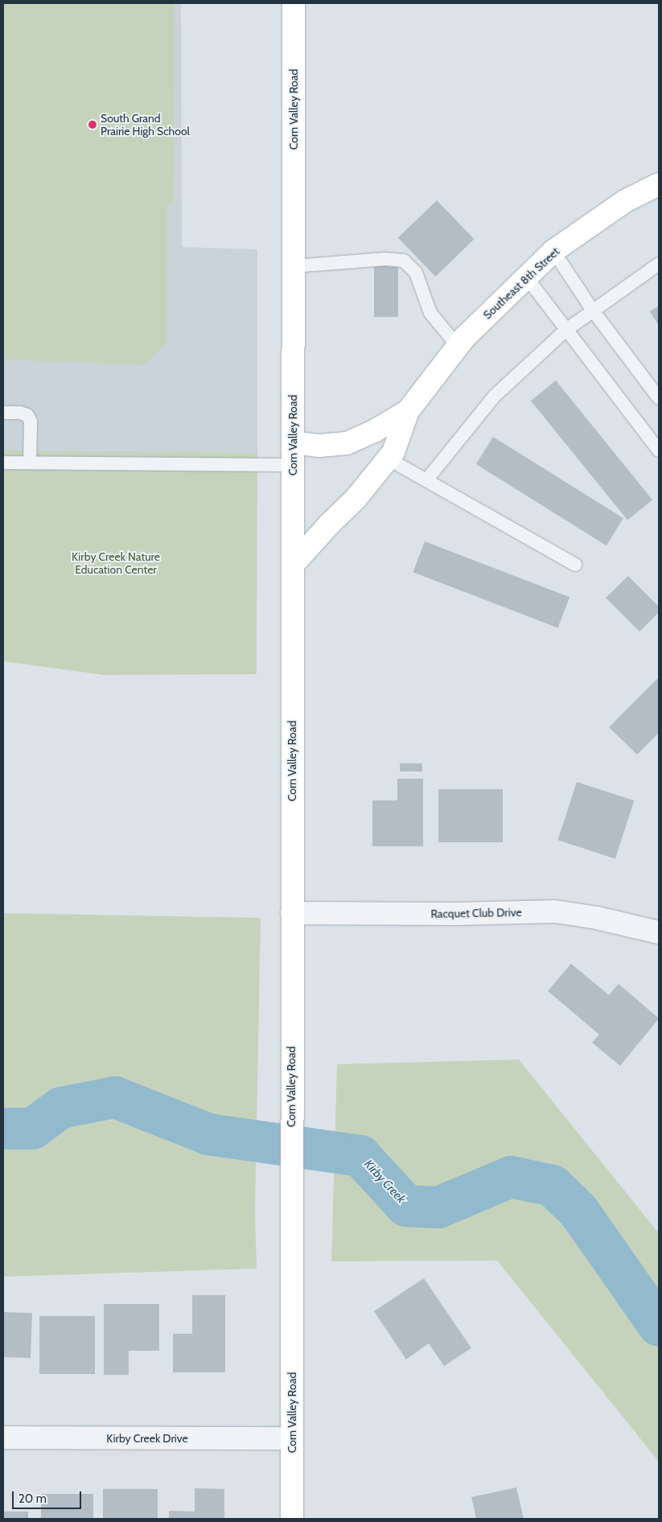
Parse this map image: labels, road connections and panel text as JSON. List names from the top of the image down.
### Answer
{
  "streets": {
    "main road": ["Corn Valley Road", "Southeast 8th Street"],
    "street": ["Racquet Club Drive", "Kirby Creek Drive"]
  },
  "crossings": [
    ["Corn Valley Road", "Southeast 8th Street"],
    ["Corn Valley Road", "Racquet Club Drive"],
    ["Corn Valley Road", "Kirby Creek Drive"]
  ],
  "water": ["Kirby Creek"],
  "parks": ["Kirby Creek Nature Education Center"],
  "places": ["South Grand Prairie High School"],
  "scale_bar": "20 m"
}
